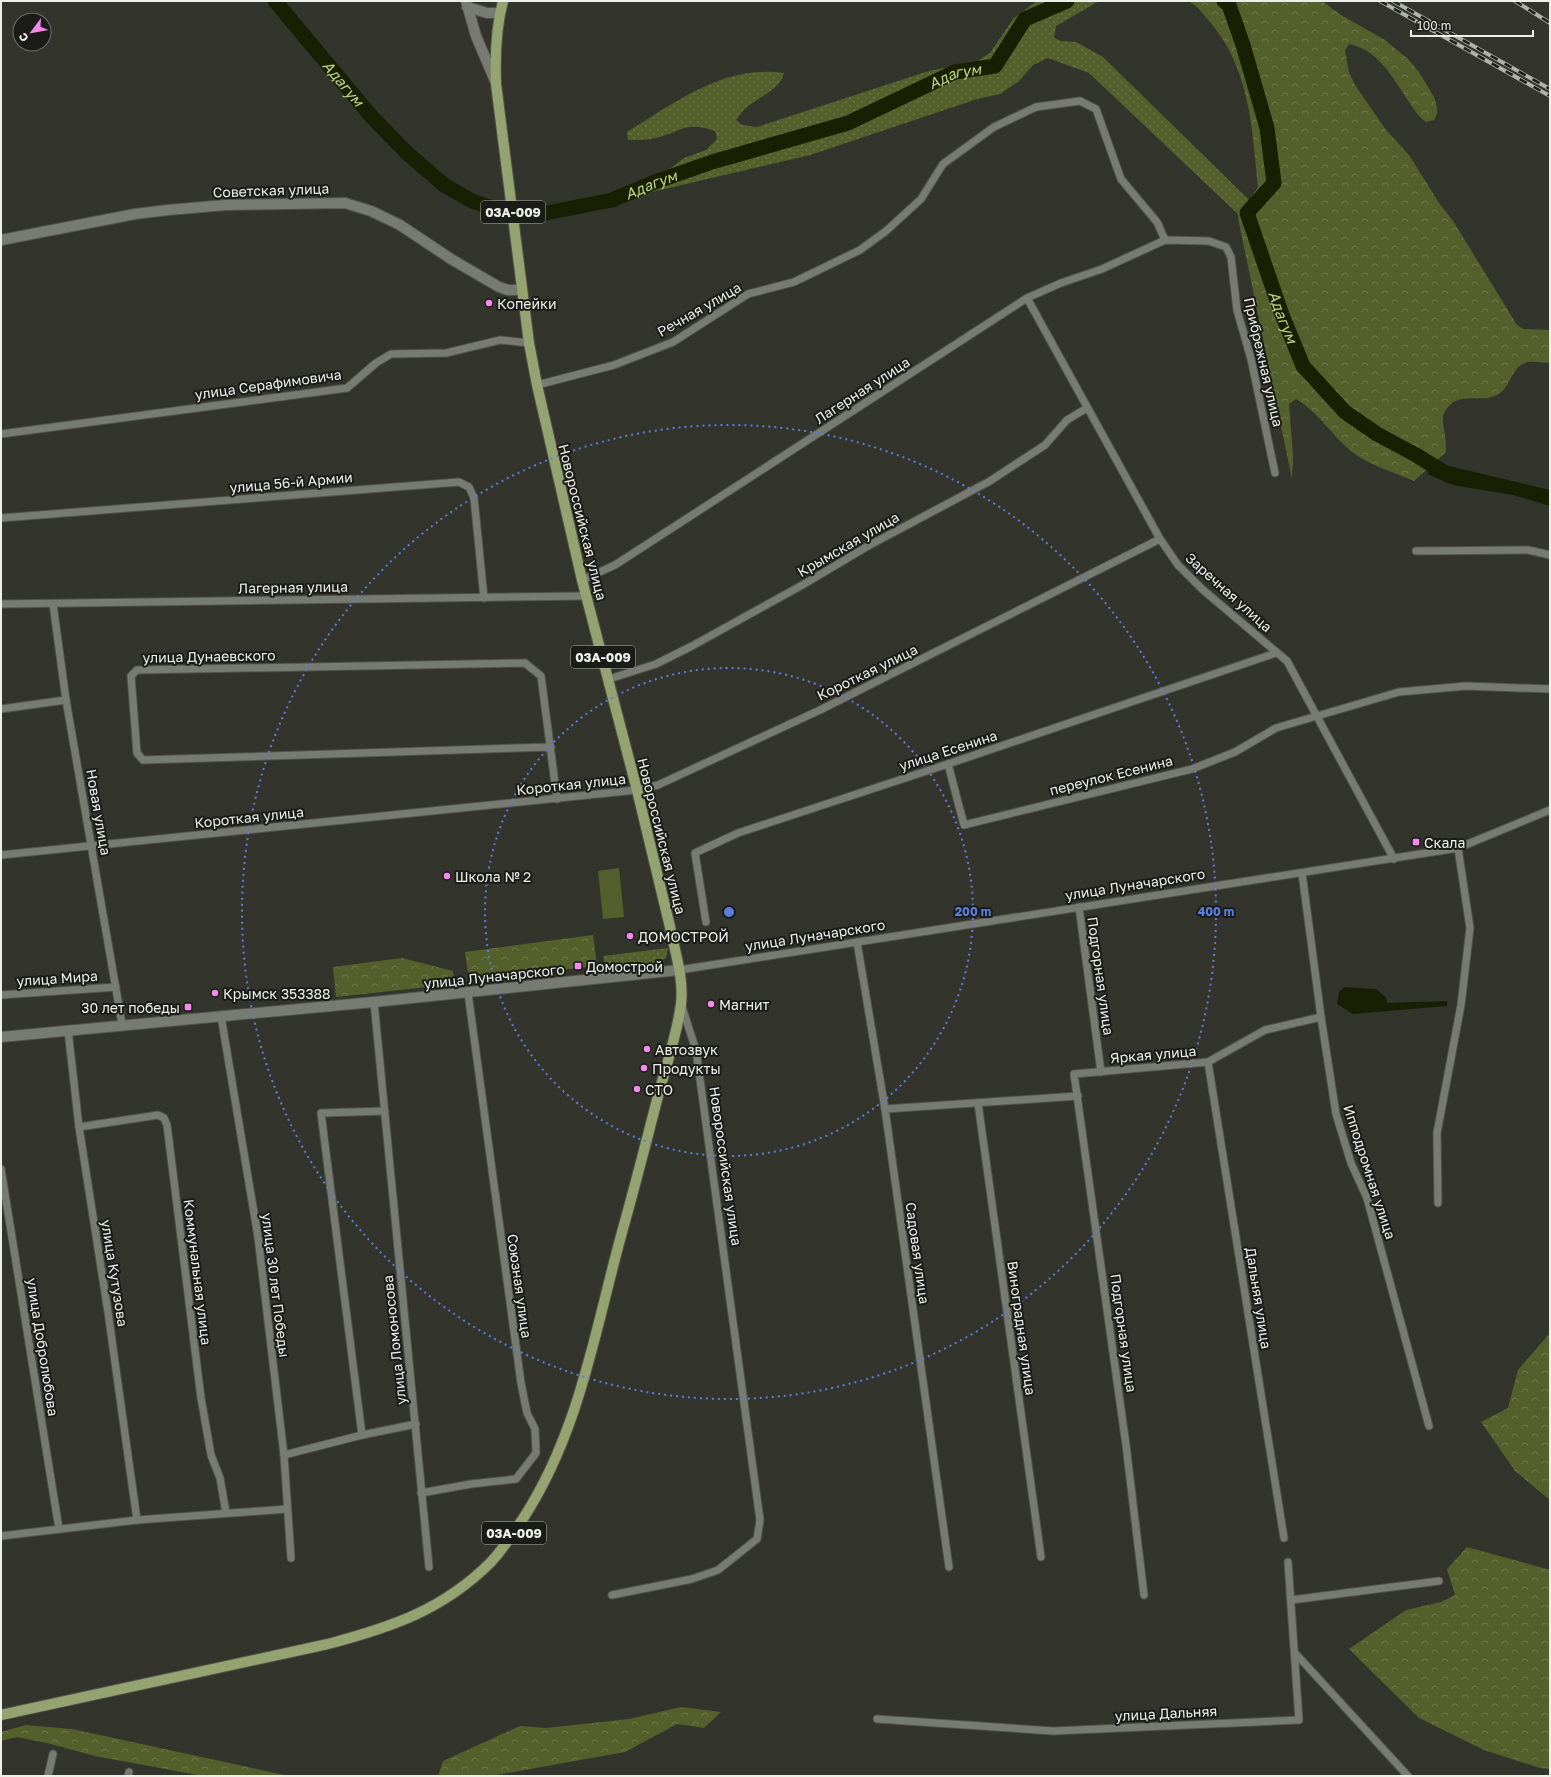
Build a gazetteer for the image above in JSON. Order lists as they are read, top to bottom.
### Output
{
  "streets": {
    "main road": [
      "Советская улица",
      "03А-009",
      "Новороссийская улица",
      "улица Луначарского"
    ],
    "street": [
      "Речная улица",
      "Прибрежная улица",
      "улица Серафимовича",
      "Лагерная улица",
      "улица 56-й Армии",
      "Крымская улица",
      "Заречная улица",
      "улица Дунаевского",
      "Короткая улица",
      "улица Есенина",
      "переулок Есенина",
      "Новая улица",
      "Подгорная улица",
      "улица Мира",
      "Яркая улица",
      "Ипподромная улица",
      "Садовая улица",
      "Коммунальная улица",
      "улица Кутузова",
      "улица 30 лет Победы",
      "Союзная улица",
      "Дальняя улица",
      "Виноградная улица",
      "улица Ломоносова",
      "улица Добролюбова",
      "улица Дальняя"
    ]
  },
  "crossings": [
    ["Советская улица", "Новороссийская улица"],
    ["03А-009", "Новороссийская улица"],
    ["Речная улица", "Прибрежная улица"],
    ["Речная улица", "Лагерная улица"],
    ["Речная улица", "Новороссийская улица"],
    ["Прибрежная улица", "Лагерная улица"],
    ["улица Серафимовича", "Новороссийская улица"],
    ["Лагерная улица", "улица 56-й Армии"],
    ["Лагерная улица", "Новороссийская улица"],
    ["Лагерная улица", "Заречная улица"],
    ["Лагерная улица", "Новая улица"],
    ["Новороссийская улица", "Крымская улица"],
    ["Новороссийская улица", "Короткая улица"],
    ["Новороссийская улица", "улица Луначарского"],
    ["Крымская улица", "Заречная улица"],
    ["Заречная улица", "Короткая улица"],
    ["Заречная улица", "улица Есенина"],
    ["Заречная улица", "переулок Есенина"],
    ["Заречная улица", "улица Луначарского"],
    ["Короткая улица", "Новая улица"],
    ["улица Есенина", "переулок Есенина"],
    ["Новая улица", "улица Луначарского"],
    ["Новая улица", "улица Мира"],
    ["улица Луначарского", "Подгорная улица"],
    ["улица Луначарского", "Ипподромная улица"],
    ["улица Луначарского", "Садовая улица"],
    ["улица Луначарского", "улица Кутузова"],
    ["улица Луначарского", "улица 30 лет Победы"],
    ["улица Луначарского", "Союзная улица"],
    ["улица Луначарского", "улица Ломоносова"],
    ["Подгорная улица", "Яркая улица"],
    ["Яркая улица", "Ипподромная улица"],
    ["Яркая улица", "Дальняя улица"],
    ["Коммунальная улица", "улица Кутузова"],
    ["Союзная улица", "улица Ломоносова"]
  ],
  "water": ["Адагум"],
  "places": {
    "other": [
      "Копейки",
      "Школа № 2",
      "ДОМОСТРОЙ",
      "Крымск 353388",
      "Магнит",
      "Автозвук",
      "Продукты",
      "СТО"
    ],
    "transit": ["Скала", "Домострой", "30 лет победы"]
  },
  "scale_bar": "100 m",
  "north": "bottom left",
  "rings": ["200 m", "400 m"]
}
